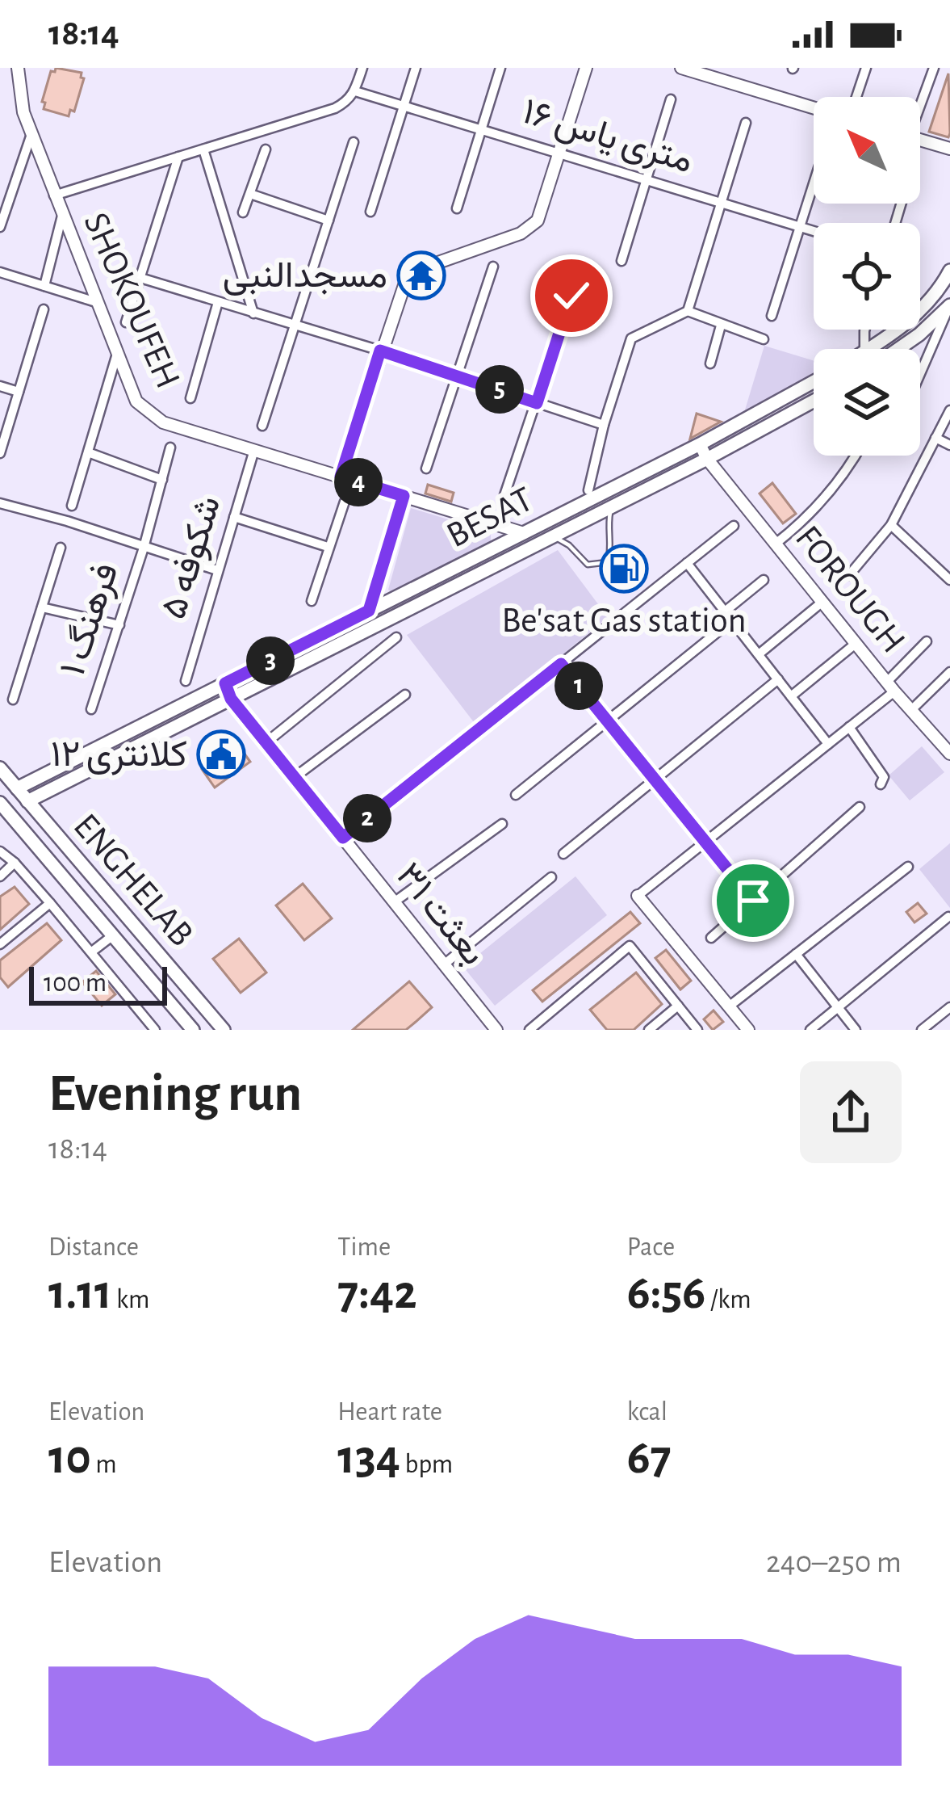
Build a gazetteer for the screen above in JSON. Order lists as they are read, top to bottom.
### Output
{
  "streets": {
    "main road": ["BESAT", "ENGHELAB"],
    "street": [
      "۱۶ متری یاس",
      "SHOKOUFEH",
      "شکوفه ۵",
      "FOROUGH",
      "فرهنگ ۱",
      "بعثت ۳۱"
    ]
  },
  "crossings": [
    ["SHOKOUFEH", "BESAT"],
    ["SHOKOUFEH", "شکوفه ۵"],
    ["BESAT", "FOROUGH"],
    ["BESAT", "ENGHELAB"],
    ["BESAT", "بعثت ۳۱"]
  ],
  "places": {
    "temple": ["مسجدالنبی"],
    "fuel station": ["Be'sat Gas station"],
    "public building": ["کلانتری ۱۲"]
  },
  "scale_bar": "100 m",
  "north": "top left",
  "page": {
    "status": "18:14",
    "pins": [
      "5",
      "4",
      "3",
      "1",
      "2"
    ],
    "scale": "100 m",
    "heading": ["Evening run", "18:14"],
    "stats": [
      ["Distance", "1.11 km"],
      ["Time", "7:42"],
      ["Pace", "6:56 /km"],
      ["Elevation", "10 m"],
      ["Heart rate", "134 bpm"],
      ["kcal", "67"]
    ],
    "chart": ["Elevation", "240–250 m"]
  }
}
